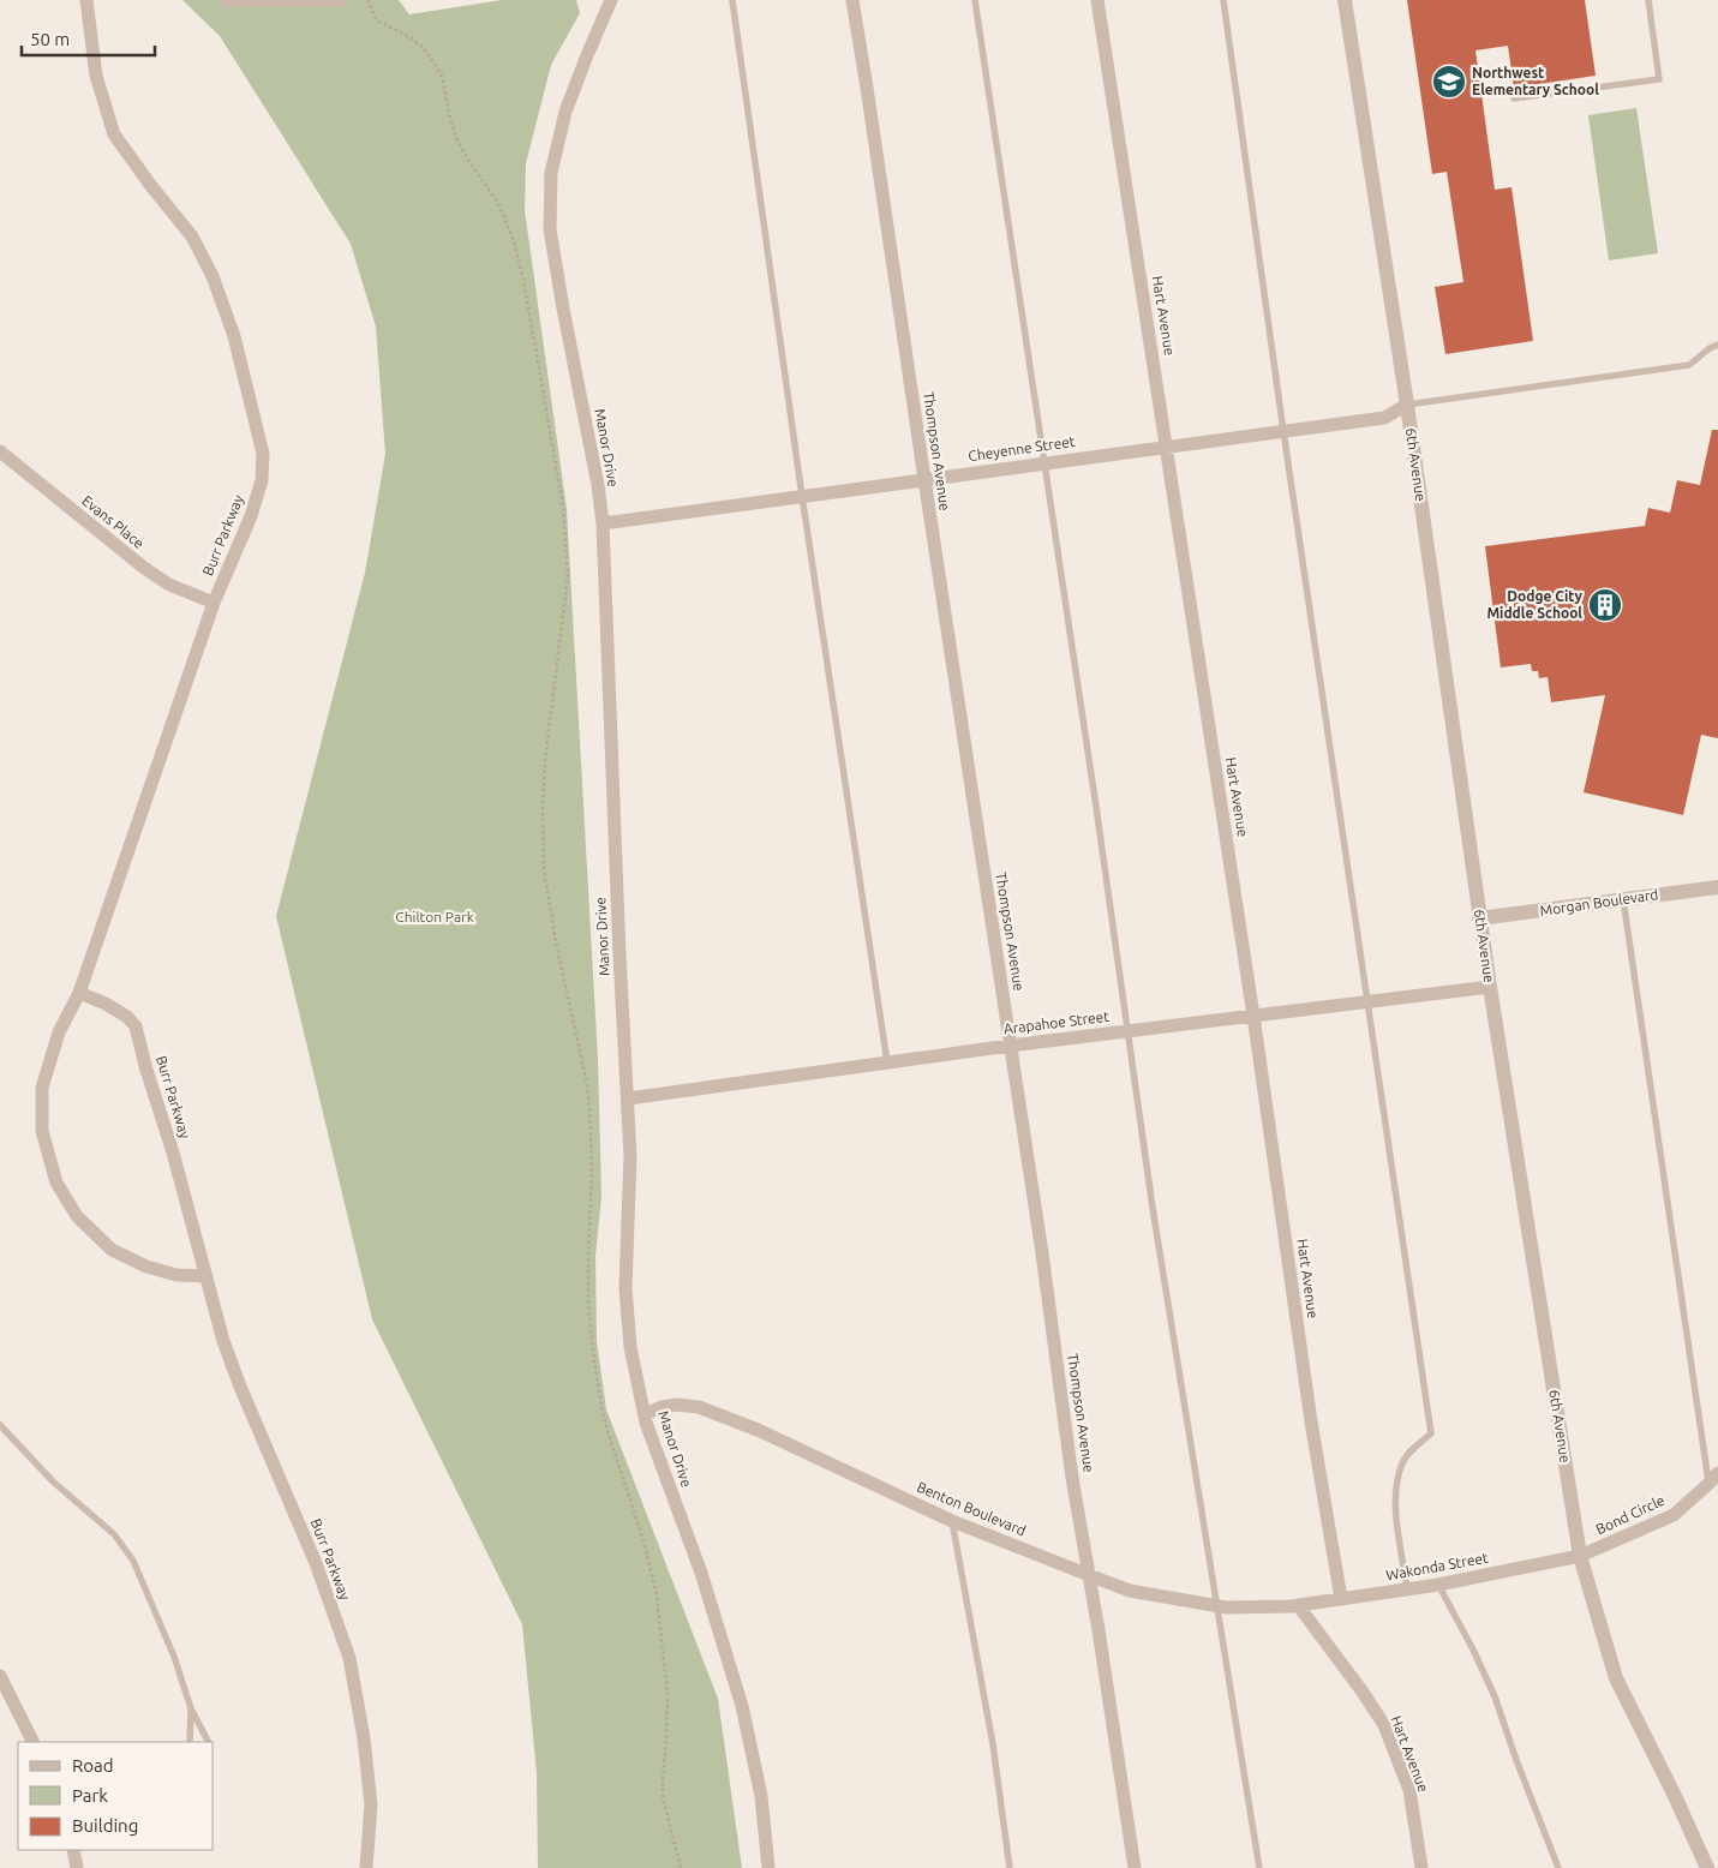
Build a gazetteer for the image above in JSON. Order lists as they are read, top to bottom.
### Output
{
  "streets": {
    "street": [
      "Hart Avenue",
      "Manor Drive",
      "Cheyenne Street",
      "Thompson Avenue",
      "6th Avenue",
      "Evans Place",
      "Burr Parkway",
      "Morgan Boulevard",
      "Arapahoe Street",
      "Benton Boulevard",
      "Bond Circle",
      "Wakonda Street"
    ]
  },
  "crossings": [
    ["Hart Avenue", "Cheyenne Street"],
    ["Hart Avenue", "Arapahoe Street"],
    ["Hart Avenue", "Benton Boulevard"],
    ["Hart Avenue", "Wakonda Street"],
    ["Manor Drive", "Cheyenne Street"],
    ["Manor Drive", "Arapahoe Street"],
    ["Manor Drive", "Benton Boulevard"],
    ["Cheyenne Street", "Thompson Avenue"],
    ["Cheyenne Street", "6th Avenue"],
    ["Thompson Avenue", "Arapahoe Street"],
    ["Thompson Avenue", "Benton Boulevard"],
    ["6th Avenue", "Morgan Boulevard"],
    ["6th Avenue", "Arapahoe Street"],
    ["6th Avenue", "Bond Circle"],
    ["6th Avenue", "Wakonda Street"],
    ["Evans Place", "Burr Parkway"],
    ["Benton Boulevard", "Wakonda Street"],
    ["Bond Circle", "Wakonda Street"]
  ],
  "parks": ["Chilton Park"],
  "places": {
    "school or university": ["Northwest Elementary School"],
    "building": ["Dodge City Middle School"]
  },
  "legend": ["Road", "Park", "Building"],
  "scale_bar": "50 m"
}
